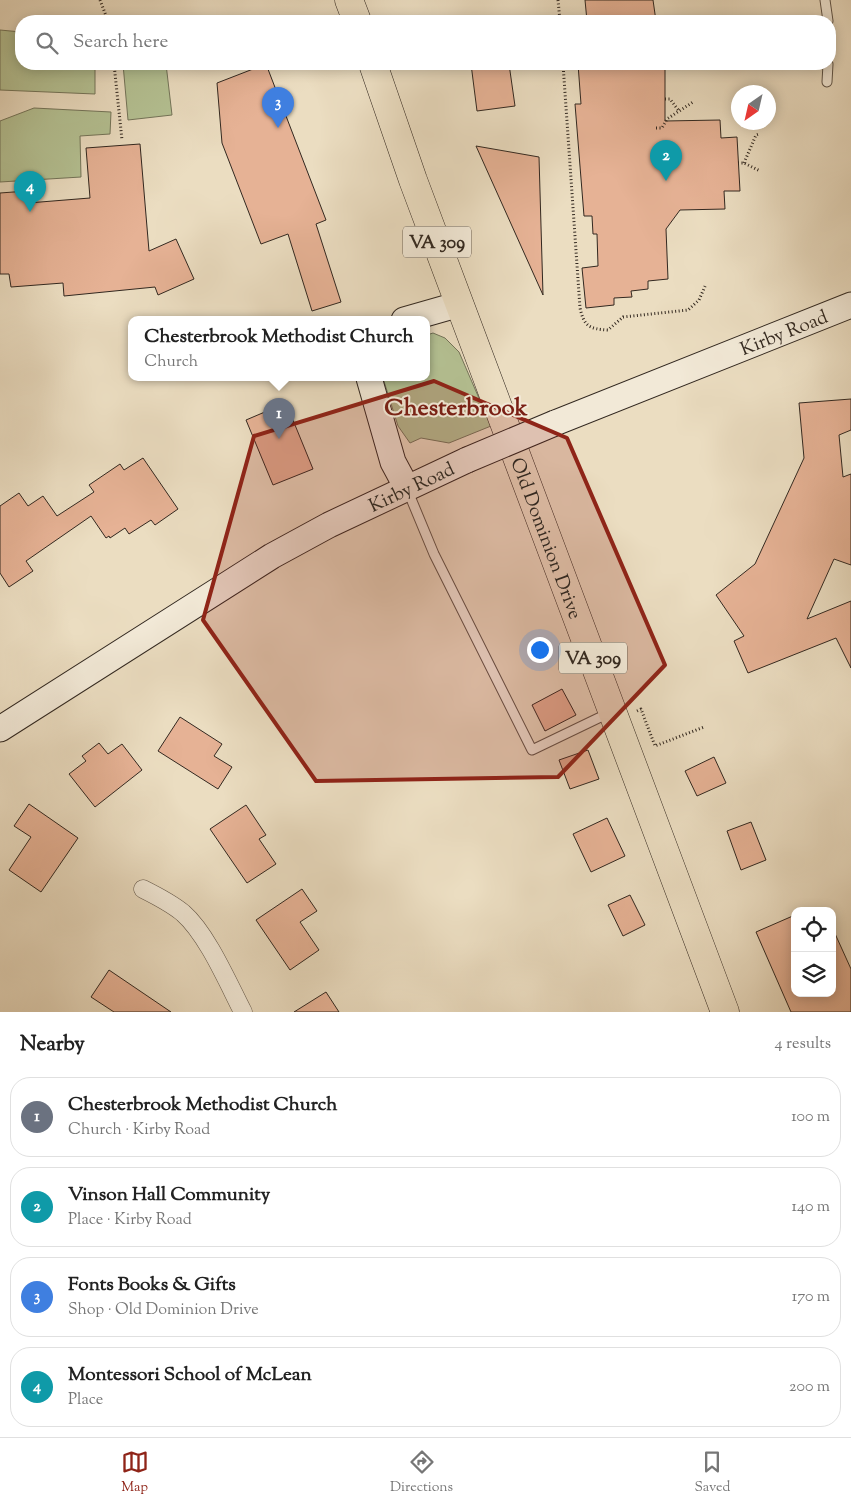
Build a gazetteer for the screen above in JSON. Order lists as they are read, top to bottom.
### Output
{
  "streets": {
    "main road": ["VA 309", "Kirby Road", "Old Dominion Drive"]
  },
  "districts": ["Chesterbrook"],
  "north": "bottom left",
  "page": {
    "search": "Search here",
    "pins": [
      "3",
      "2",
      "4",
      "1"
    ],
    "popup": ["Chesterbrook Methodist Church", "Church"],
    "heading": ["Nearby", "4 results"],
    "list": [
      {
        "mark": "1",
        "name": "Chesterbrook Methodist Church",
        "note": "Church · Kirby Road",
        "value": "100 m"
      },
      {
        "mark": "2",
        "name": "Vinson Hall Community",
        "note": "Place · Kirby Road",
        "value": "140 m"
      },
      {
        "mark": "3",
        "name": "Fonts Books & Gifts",
        "note": "Shop · Old Dominion Drive",
        "value": "170 m"
      },
      {
        "mark": "4",
        "name": "Montessori School of McLean",
        "note": "Place",
        "value": "200 m"
      }
    ],
    "nav": ["Map", "Directions", "Saved"]
  }
}
